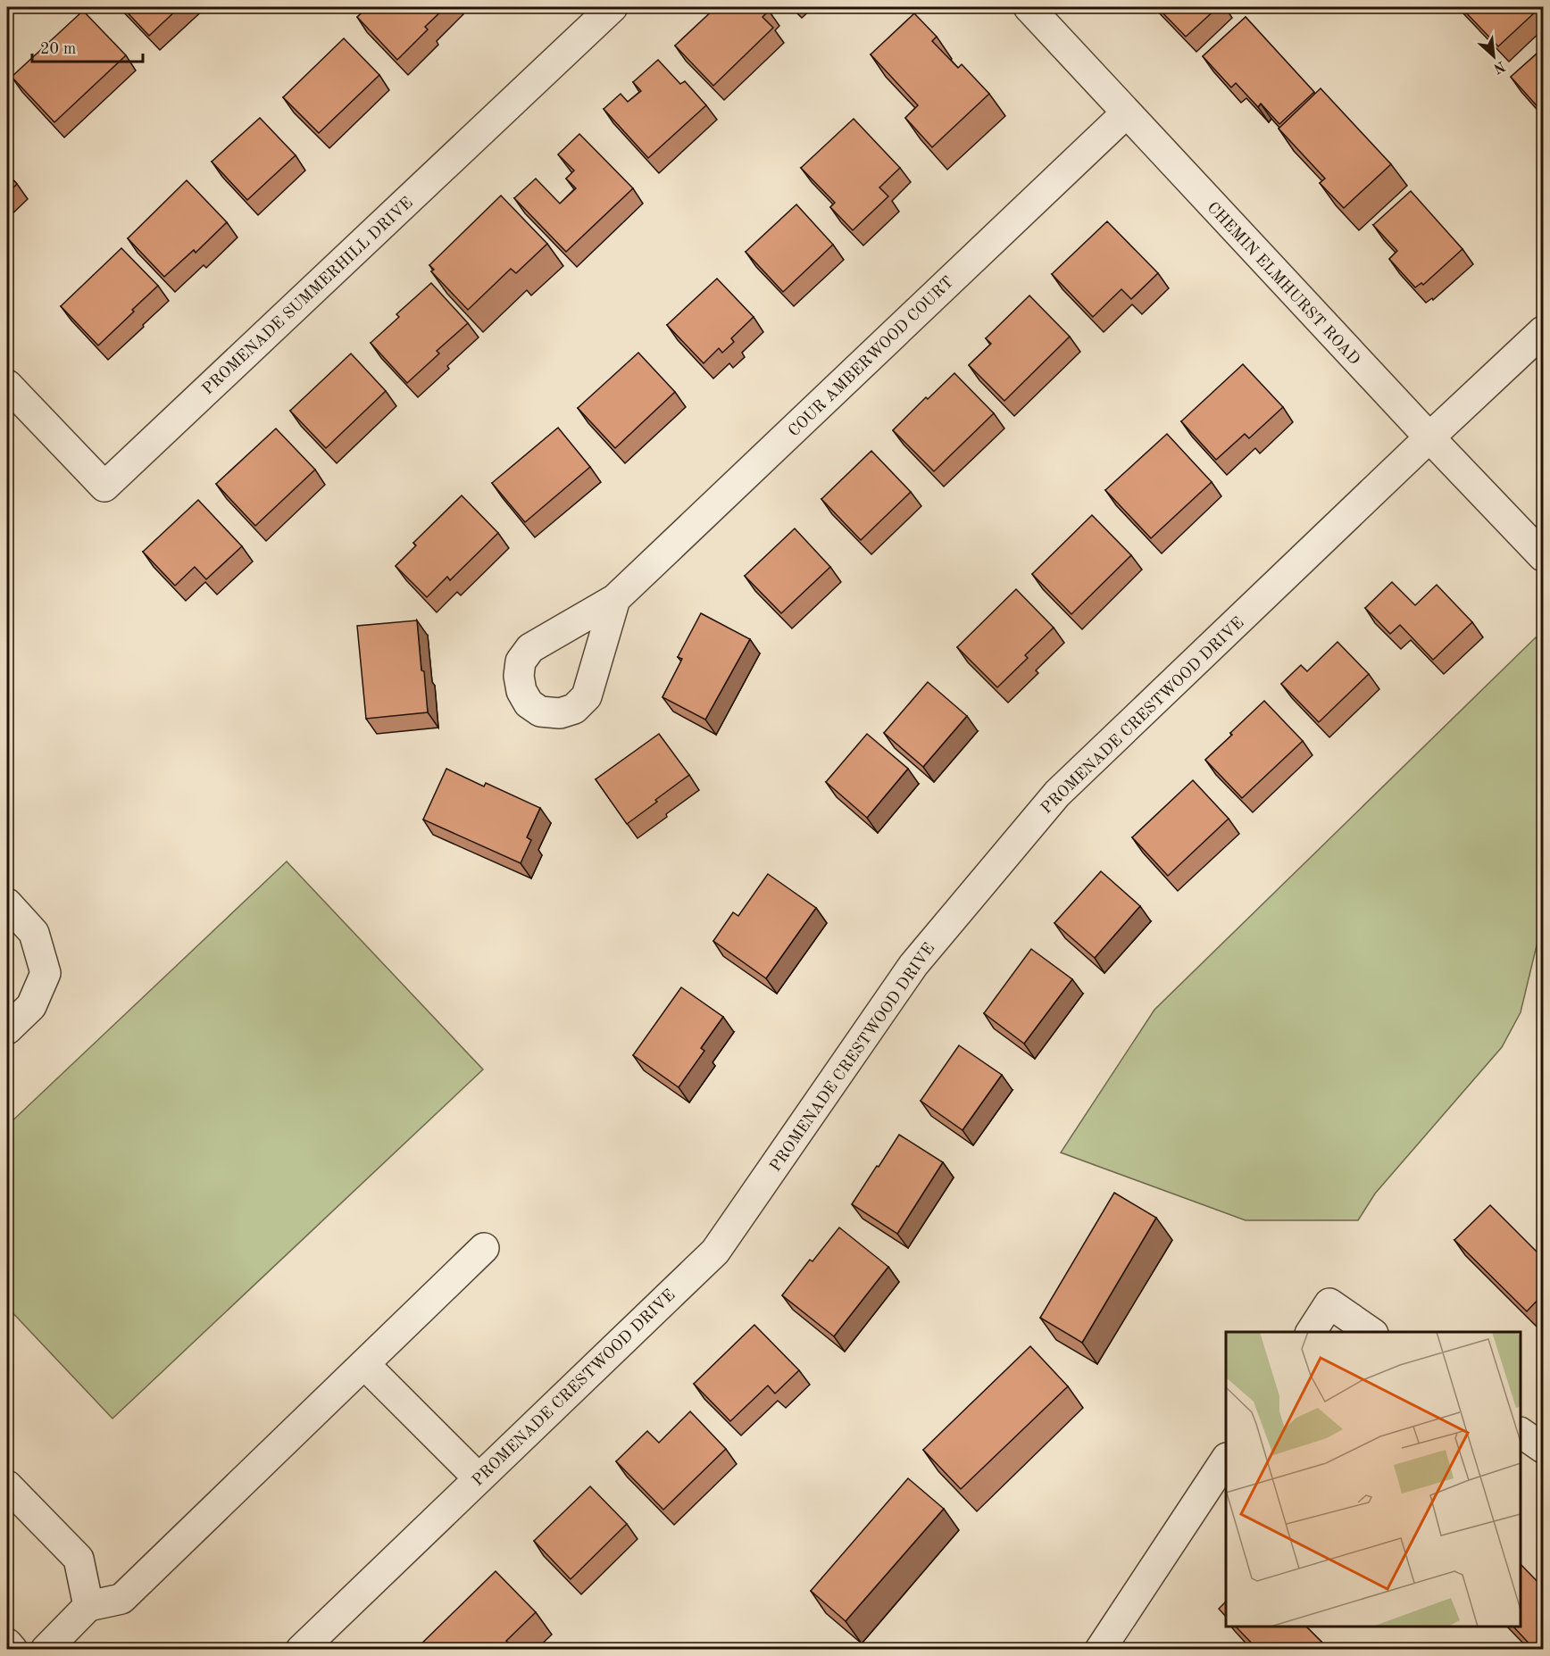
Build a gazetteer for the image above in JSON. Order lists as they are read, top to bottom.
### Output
{
  "streets": {
    "street": [
      "CHEMIN ELMHURST ROAD",
      "PROMENADE SUMMERHILL DRIVE",
      "COUR AMBERWOOD COURT",
      "PROMENADE CRESTWOOD DRIVE"
    ]
  },
  "crossings": [
    ["CHEMIN ELMHURST ROAD", "COUR AMBERWOOD COURT"],
    ["CHEMIN ELMHURST ROAD", "PROMENADE CRESTWOOD DRIVE"]
  ],
  "scale_bar": "20 m",
  "north": "bottom right"
}
